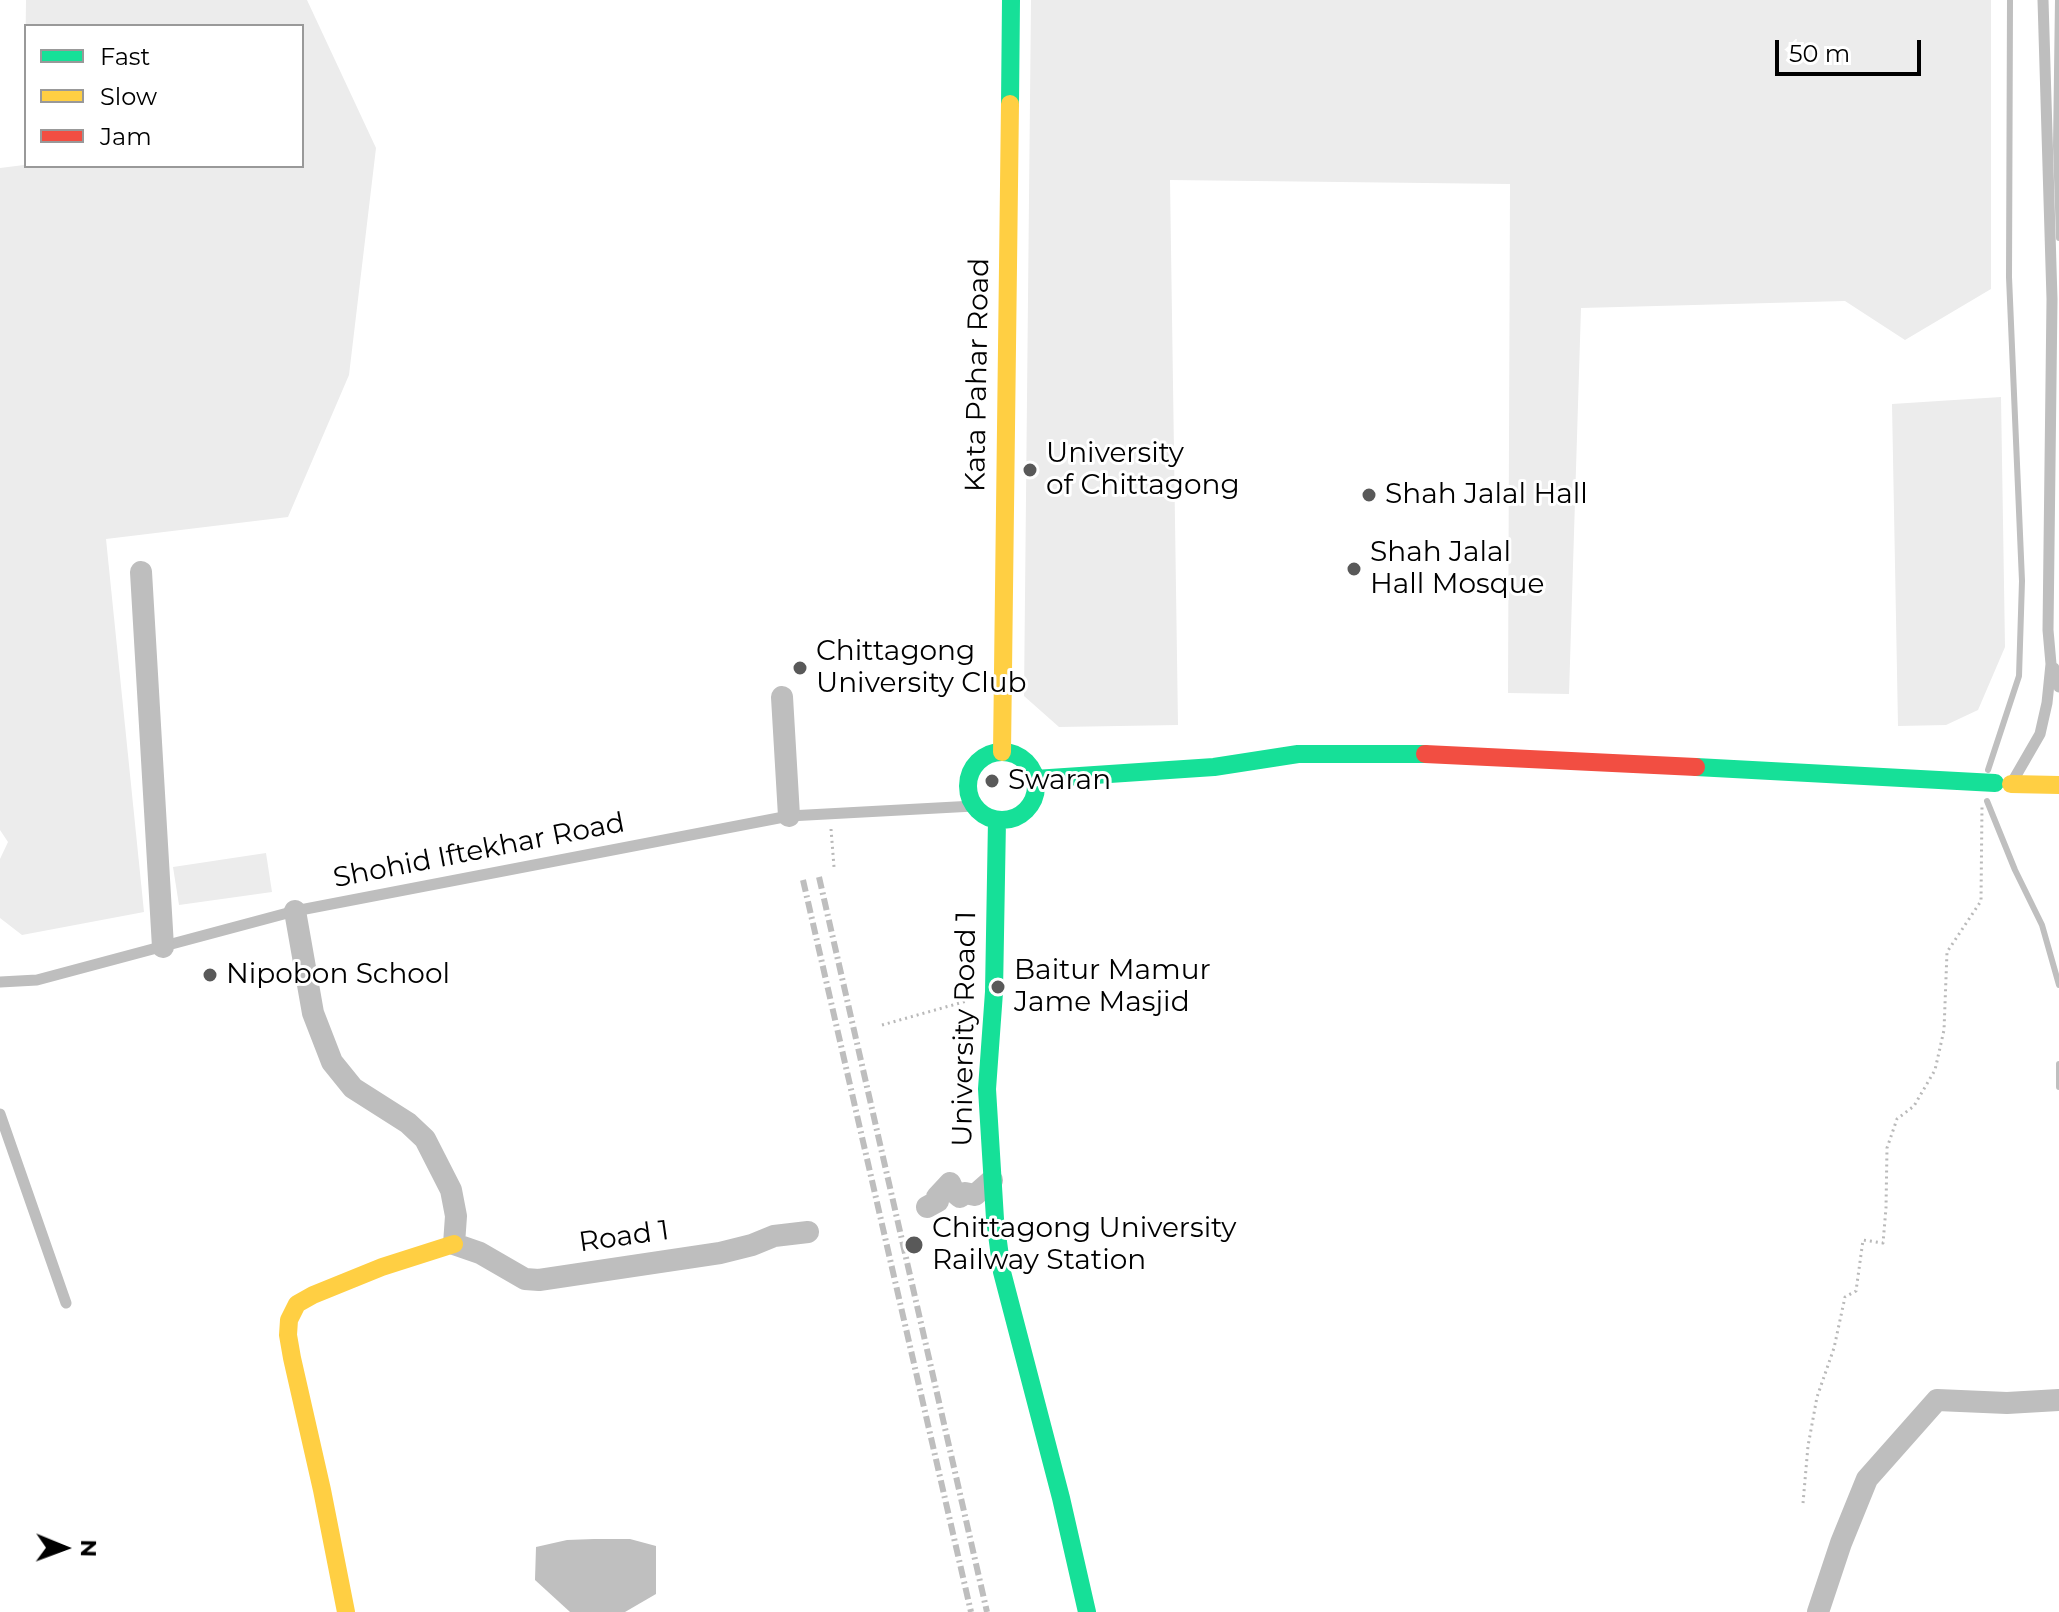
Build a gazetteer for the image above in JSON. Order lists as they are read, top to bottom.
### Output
{
  "streets": {
    "street": ["Kata Pahar Road", "University Road 1", "Road 1"],
    "lane": ["Shohid Iftekhar Road"]
  },
  "crossings": [
    ["Kata Pahar Road", "Shohid Iftekhar Road"],
    ["Kata Pahar Road", "University Road 1"],
    ["Shohid Iftekhar Road", "University Road 1"]
  ],
  "places": [
    "University of Chittagong",
    "Shah Jalal Hall",
    "Shah Jalal Hall Mosque",
    "Chittagong University Club",
    "Swaran",
    "Nipobon School",
    "Baitur Mamur Jame Masjid",
    "Chittagong University Railway Station"
  ],
  "legend": ["Fast", "Slow", "Jam"],
  "scale_bar": "50 m",
  "north": "right"
}
